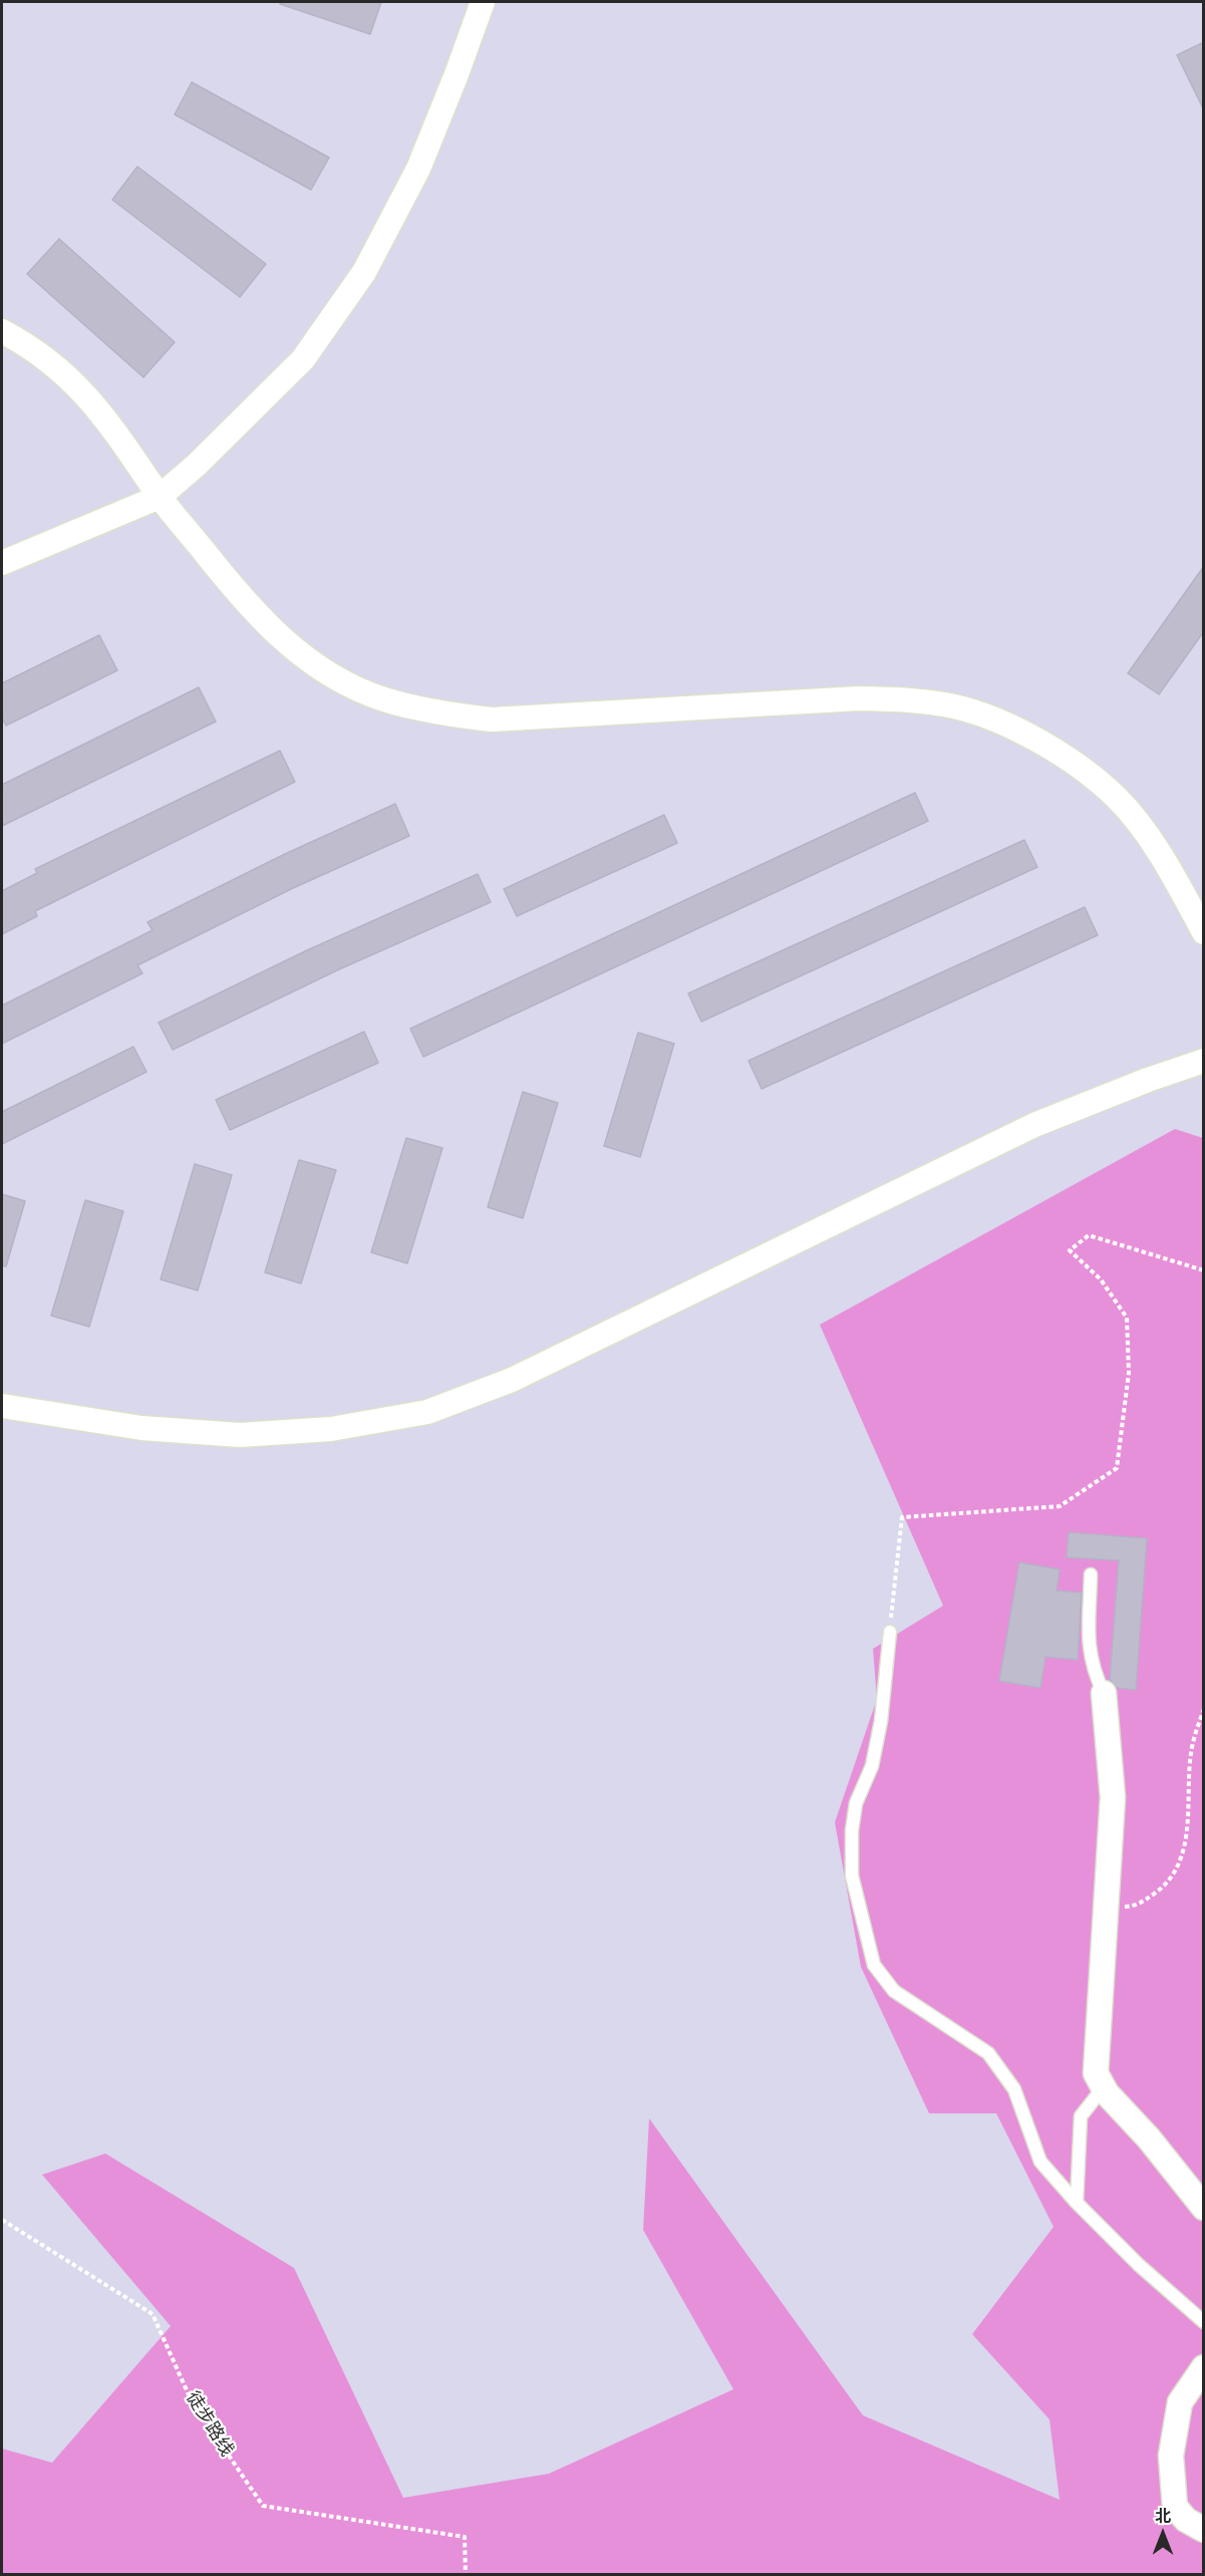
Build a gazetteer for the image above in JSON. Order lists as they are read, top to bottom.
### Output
{
  "streets": {
    "path": ["徒步路线"]
  },
  "north": "top"
}
